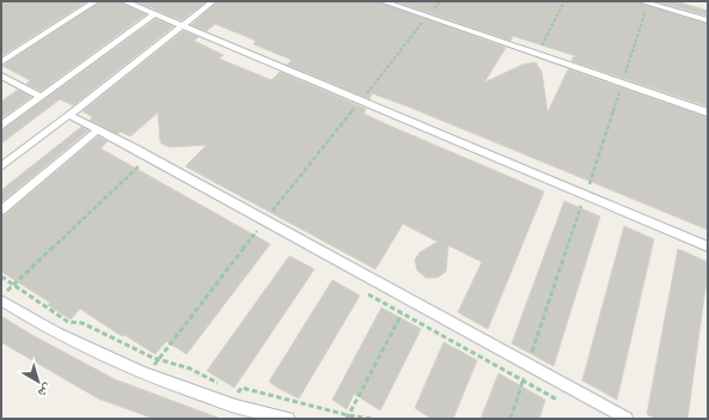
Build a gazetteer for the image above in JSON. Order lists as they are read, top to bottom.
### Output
{
  "north": "bottom right"
}
